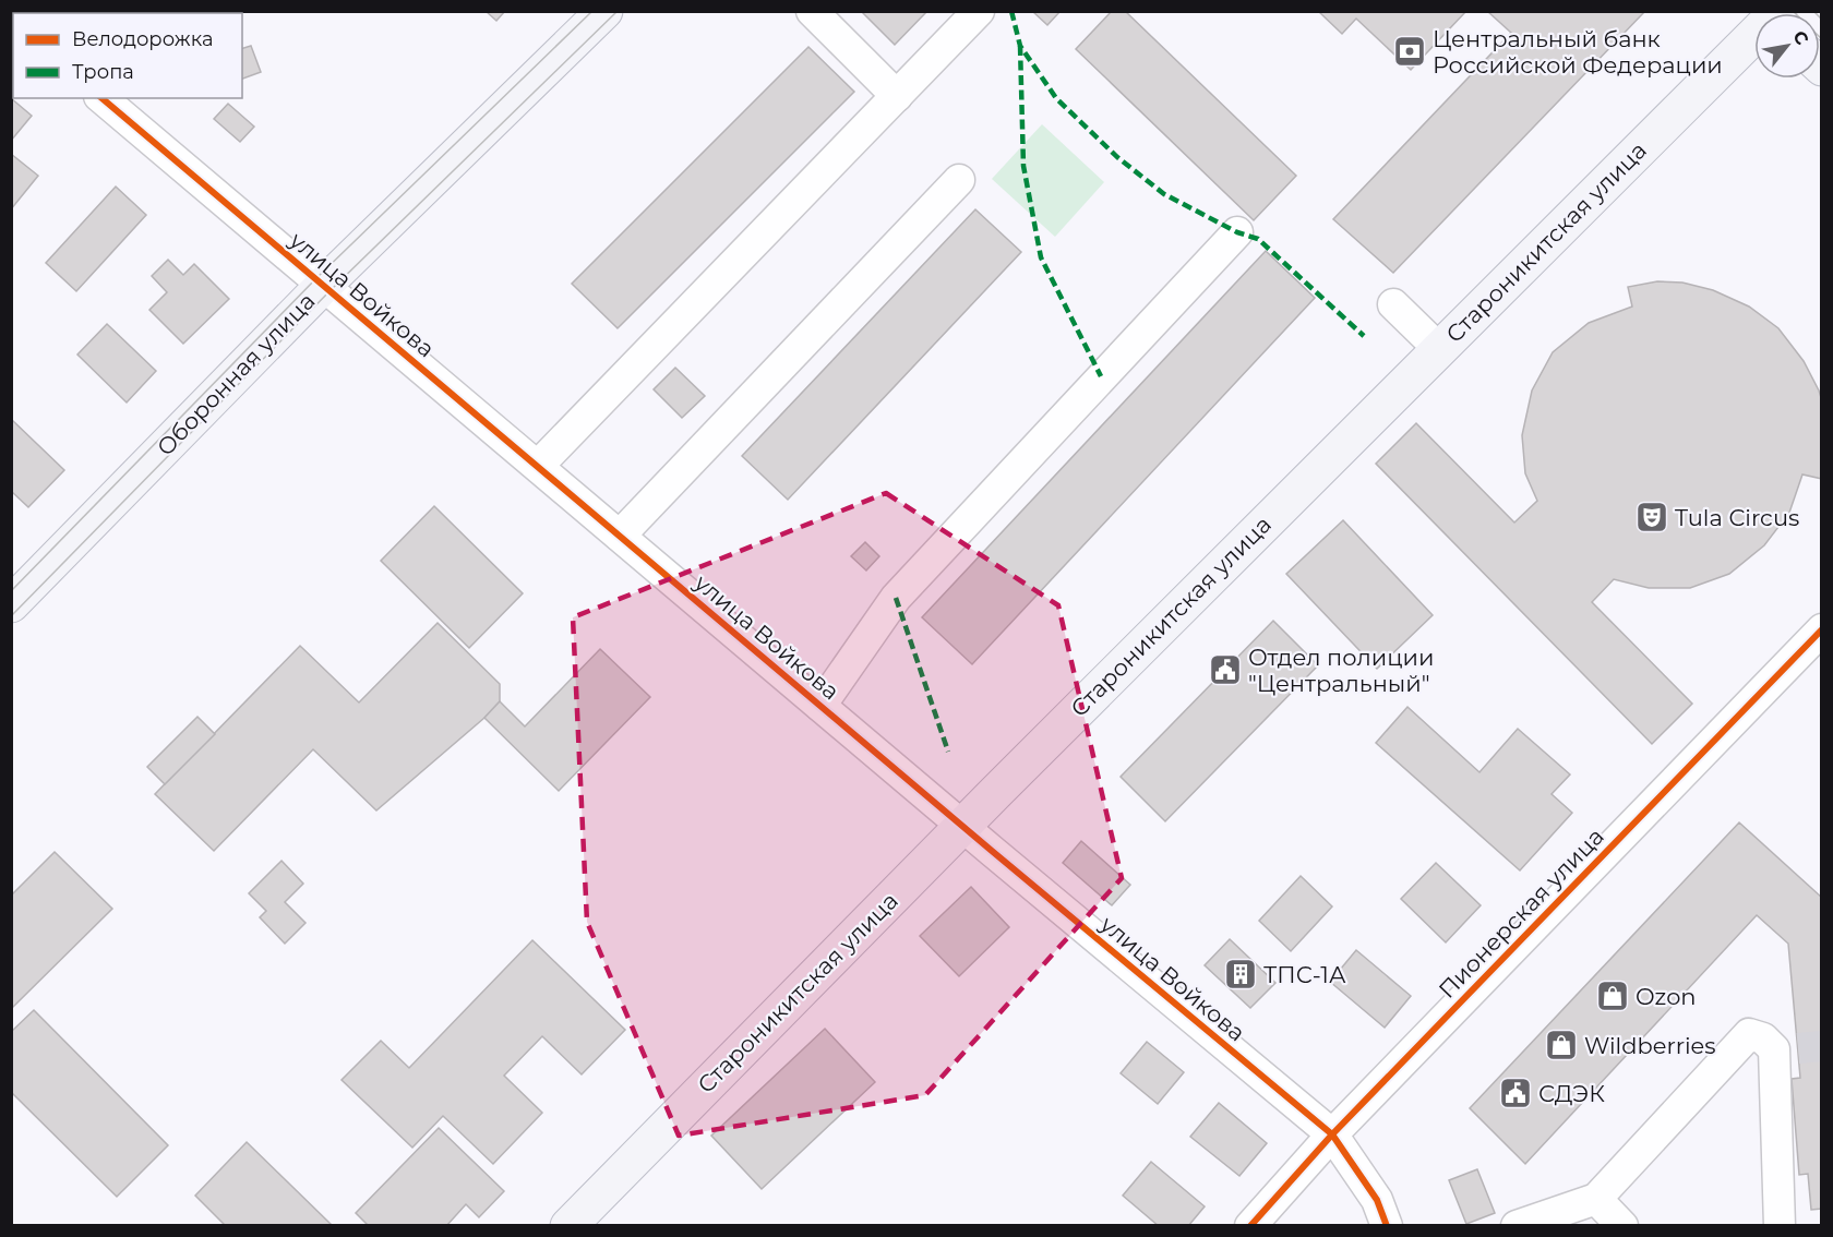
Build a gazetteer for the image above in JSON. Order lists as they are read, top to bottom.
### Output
{
  "streets": {
    "main road": ["Староникитская улица", "Оборонная улица"],
    "street": ["улица Войкова", "Пионерская улица"]
  },
  "crossings": [
    ["Староникитская улица", "улица Войкова"],
    ["улица Войкова", "Оборонная улица"],
    ["улица Войкова", "Пионерская улица"]
  ],
  "places": {
    "bank": ["Центральный банк Российской Федерации"],
    "theatre": ["Tula Circus"],
    "public building": ["Отдел полиции \"Центральный\"", "СДЭК"],
    "building": ["ТПС-1А"],
    "shop": ["Ozon", "Wildberries"]
  },
  "legend": ["Велодорожка", "Тропа"],
  "north": "top right"
}
